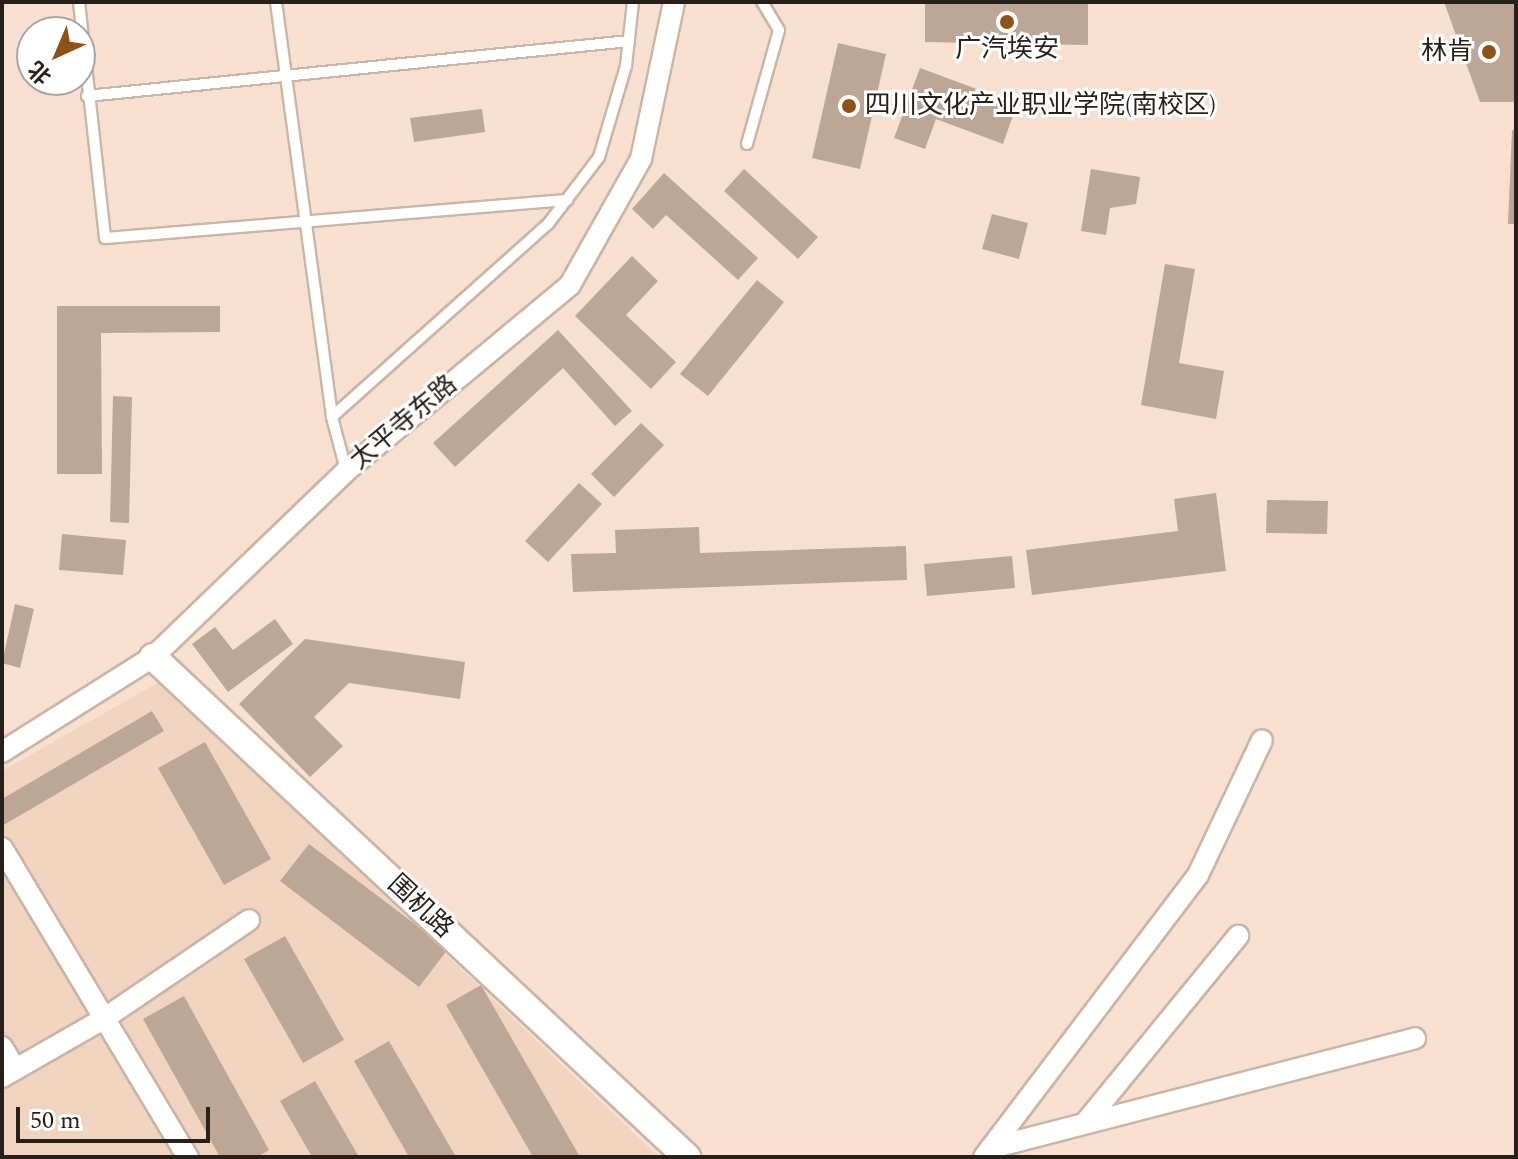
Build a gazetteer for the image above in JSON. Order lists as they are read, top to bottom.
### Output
{
  "streets": {
    "street": ["太平寺东路", "围机路"]
  },
  "crossings": [
    ["太平寺东路", "围机路"]
  ],
  "places": ["广汽埃安", "林肯", "四川文化产业职业学院(南校区)"],
  "scale_bar": "50 m",
  "north": "bottom left"
}
